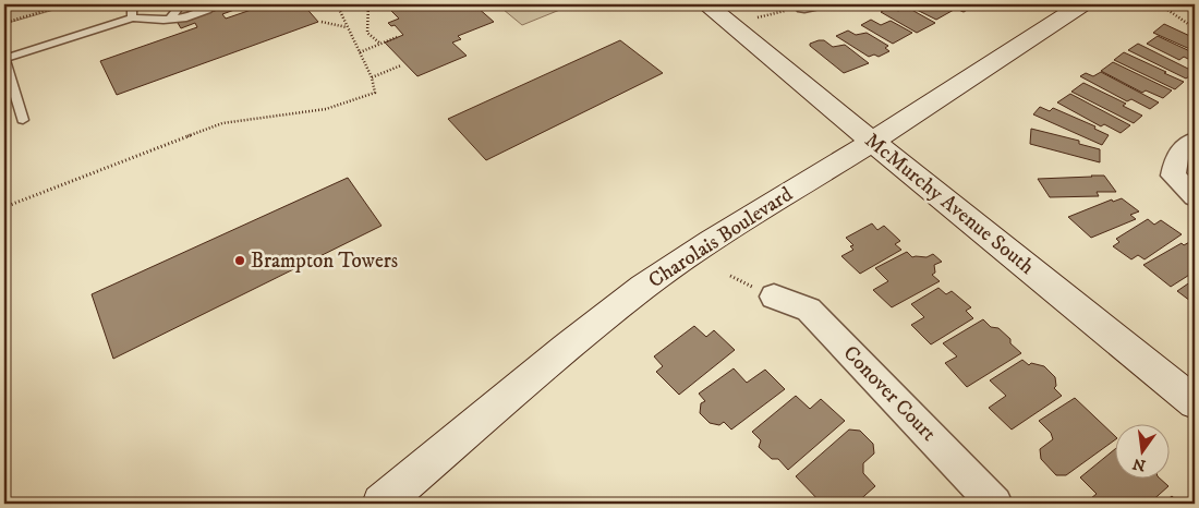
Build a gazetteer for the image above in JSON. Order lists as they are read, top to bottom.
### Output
{
  "streets": {
    "street": ["McMurchy Avenue South", "Charolais Boulevard", "Conover Court"]
  },
  "crossings": [
    ["McMurchy Avenue South", "Charolais Boulevard"]
  ],
  "places": ["Brampton Towers"],
  "north": "bottom"
}
